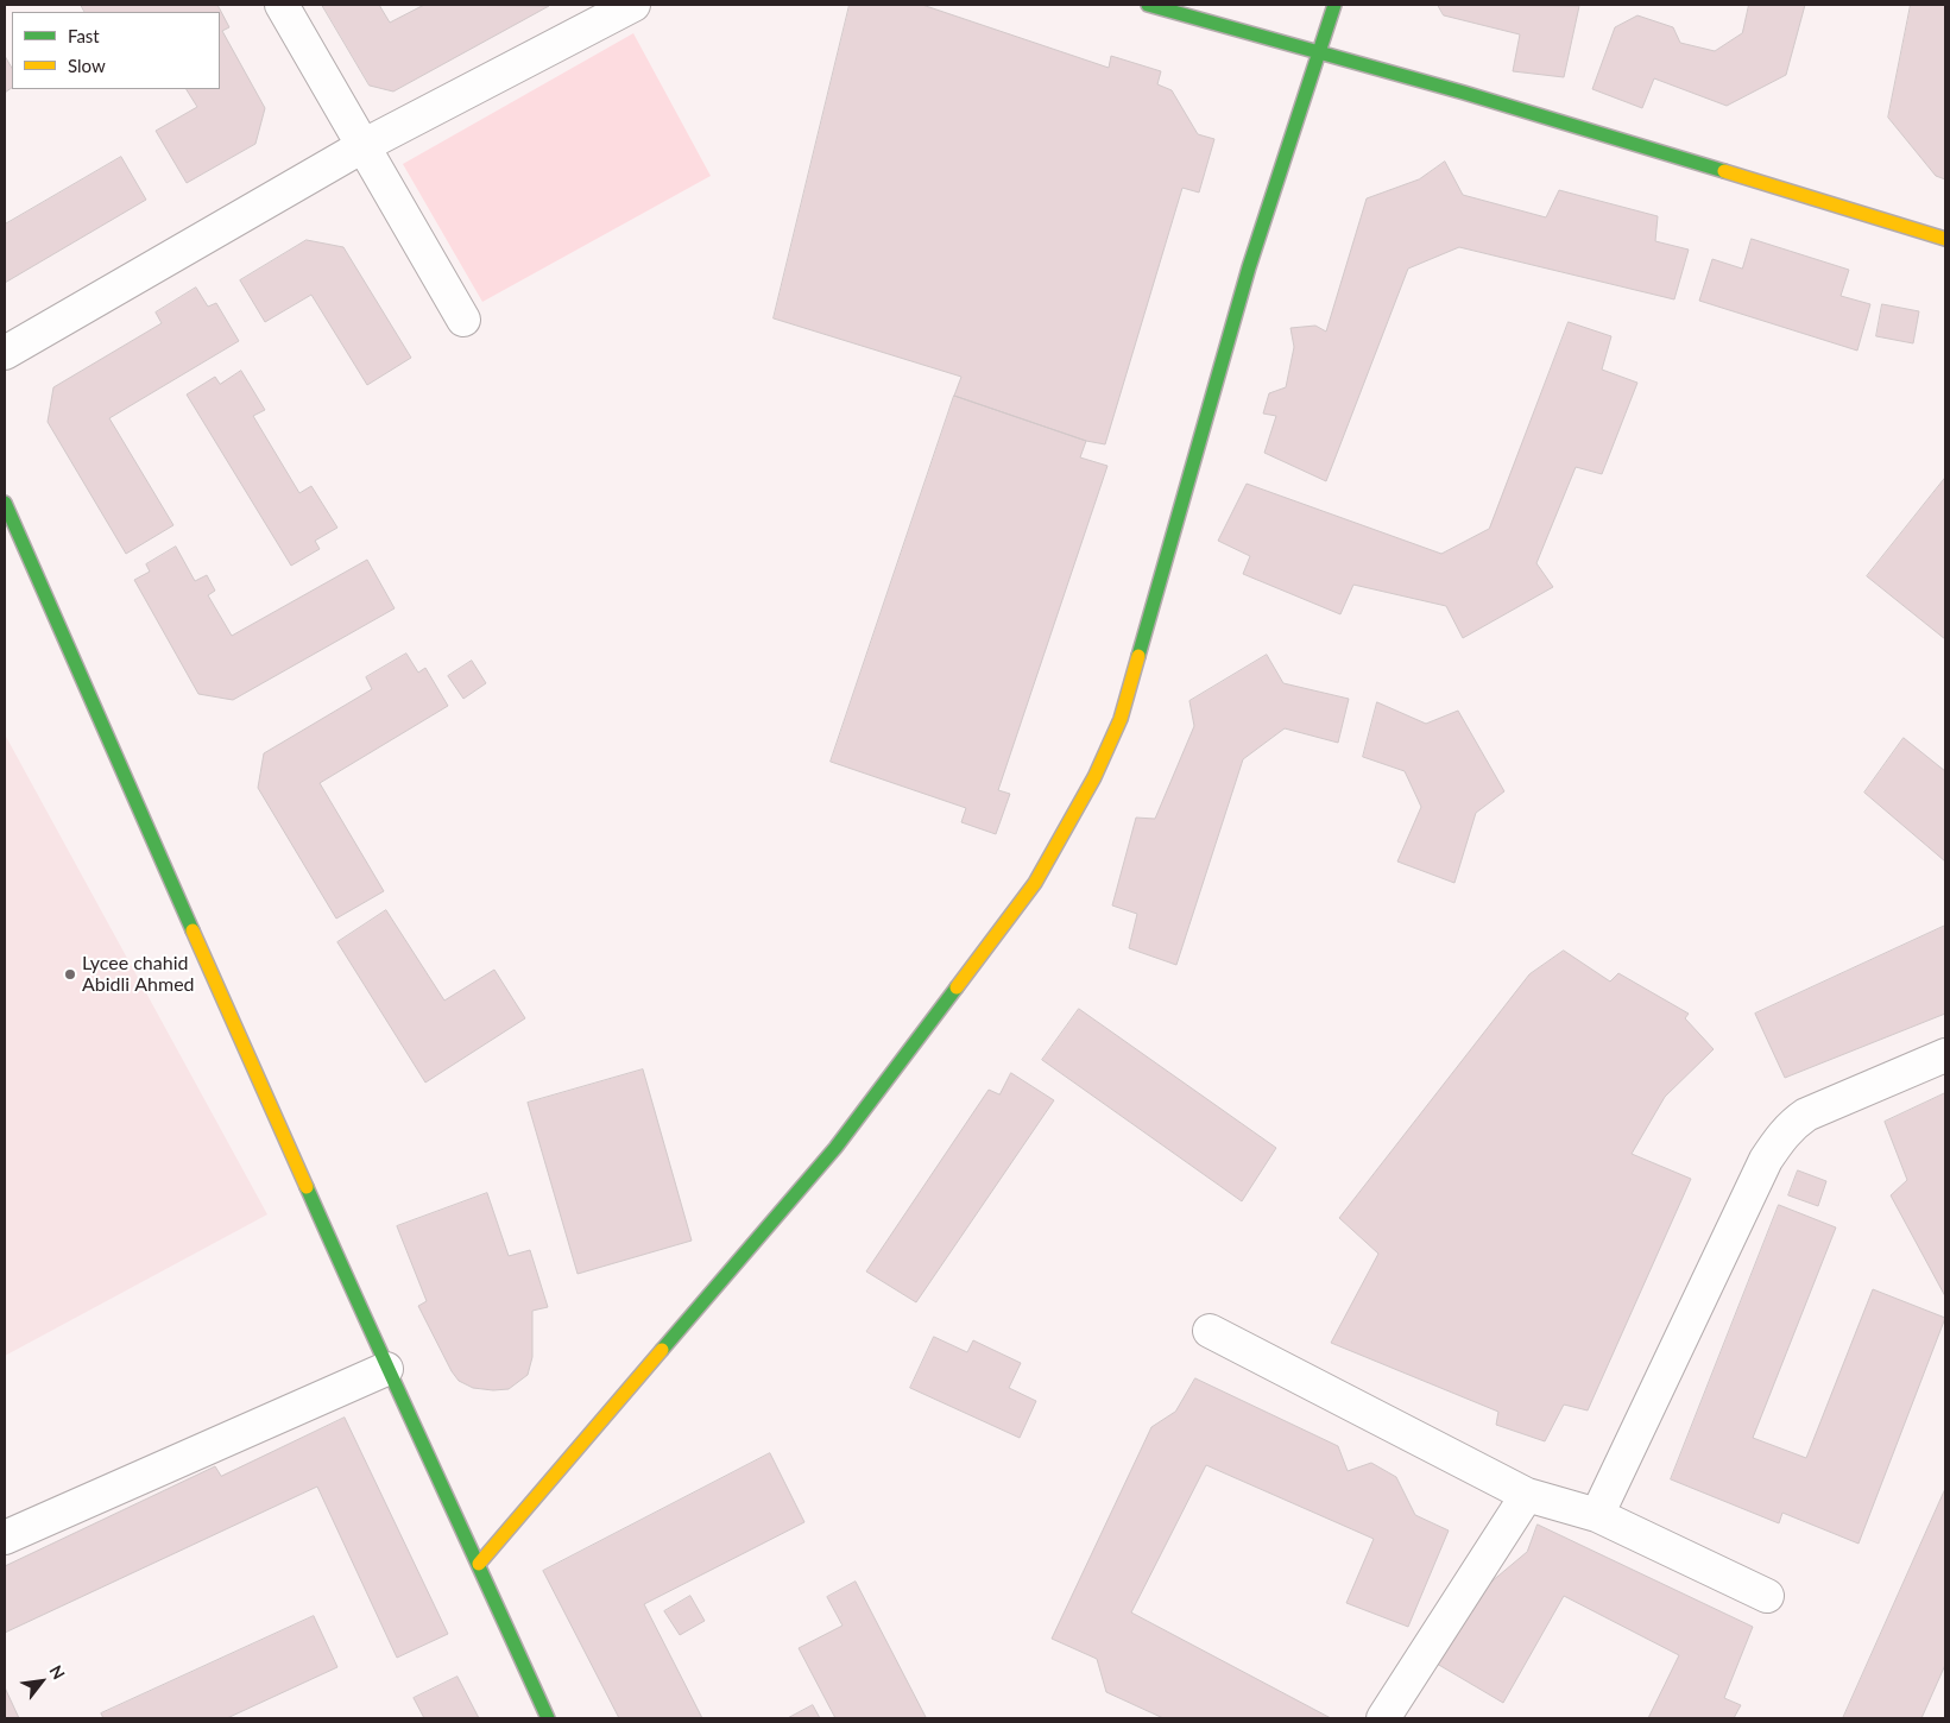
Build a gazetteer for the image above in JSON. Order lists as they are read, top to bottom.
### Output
{
  "places": ["Lycee chahid Abidli Ahmed"],
  "legend": ["Fast", "Slow"],
  "north": "top right"
}
